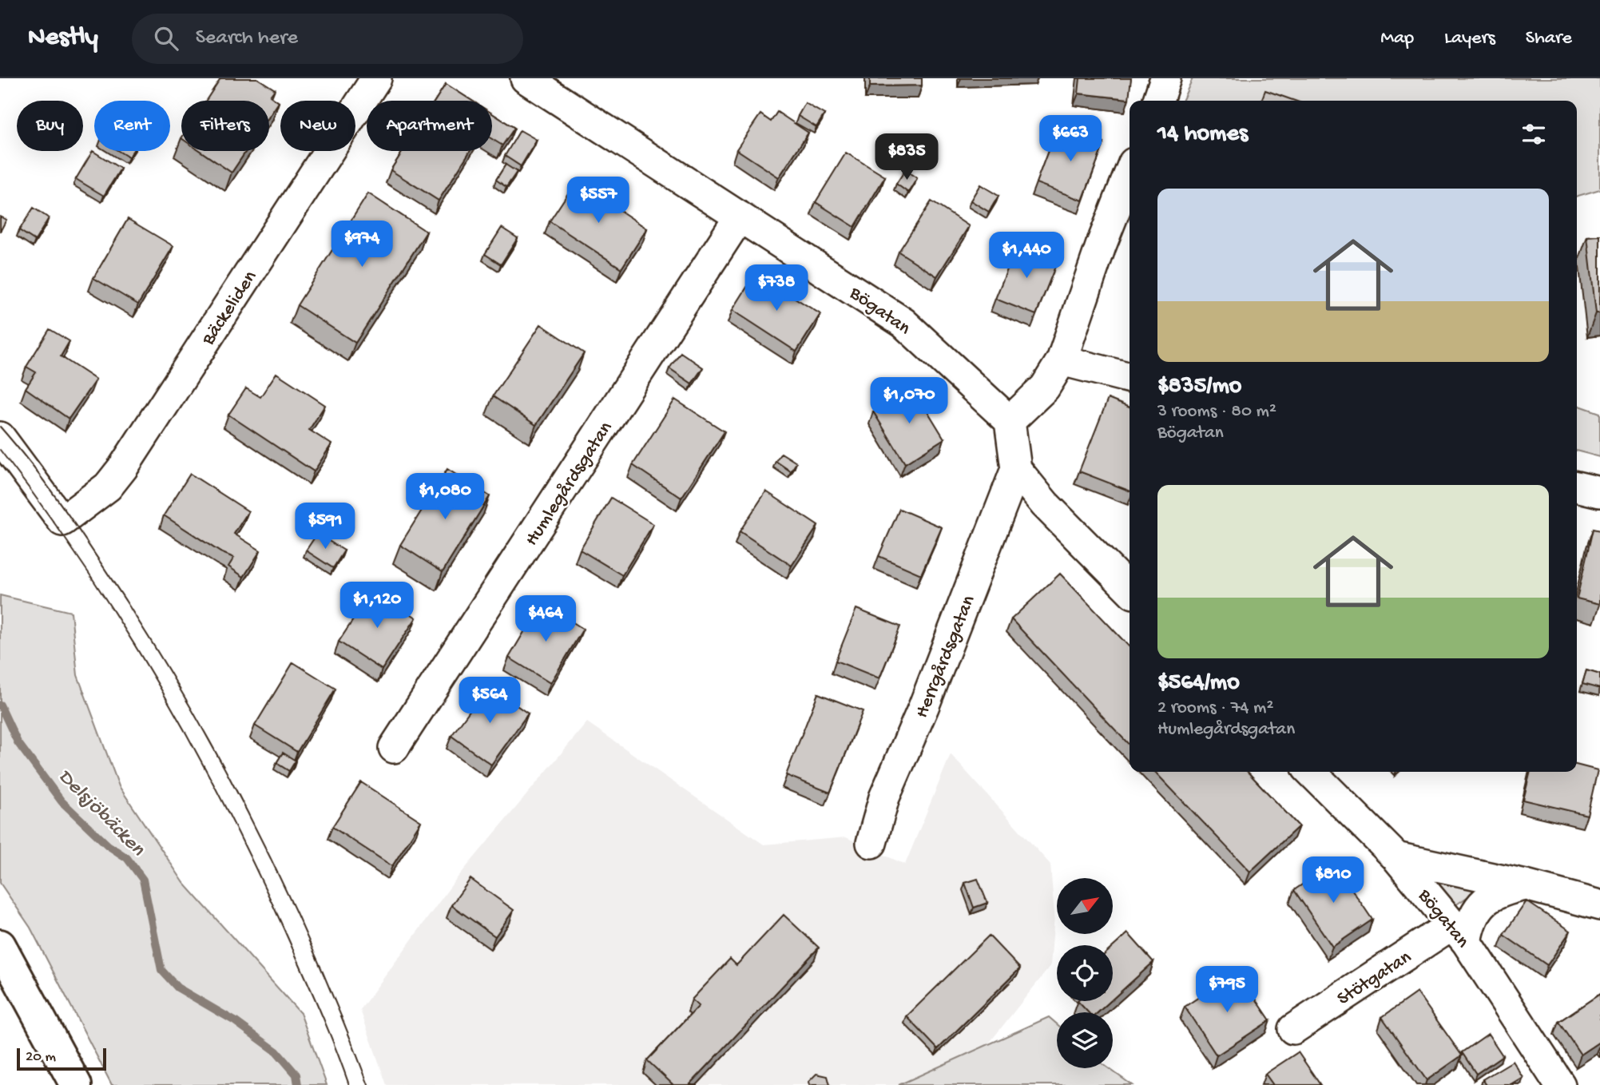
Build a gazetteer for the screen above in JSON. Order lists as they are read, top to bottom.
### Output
{
  "streets": {
    "street": [
      "Bäckeliden",
      "Bögatan",
      "Humlegårdsgatan",
      "Herrgårdsgatan",
      "Stötgatan"
    ]
  },
  "crossings": [
    ["Bögatan", "Humlegårdsgatan"],
    ["Bögatan", "Stötgatan"]
  ],
  "water": ["Delsjöbäcken"],
  "scale_bar": "20 m",
  "north": "top right",
  "page": {
    "header": "Nestly",
    "search": "Search here",
    "nav": ["Map", "Layers", "Share"],
    "chip": [
      "Buy",
      "Rent",
      "Filters",
      "New",
      "Apartment"
    ],
    "heading": "14 homes",
    "price": [
      "$663",
      "$835",
      "$557",
      "$974",
      "$1,440",
      "$738",
      "$1,070",
      "$1,080",
      "$591",
      "$1,120",
      "$464",
      "$564",
      "$810",
      "$795"
    ],
    "list": [
      {
        "name": "$835/mo",
        "note": "3 rooms · 80 m² · Bögatan"
      },
      {
        "name": "$564/mo",
        "note": "2 rooms · 74 m² · Humlegårdsgatan"
      }
    ],
    "scale": "20 m"
  }
}
